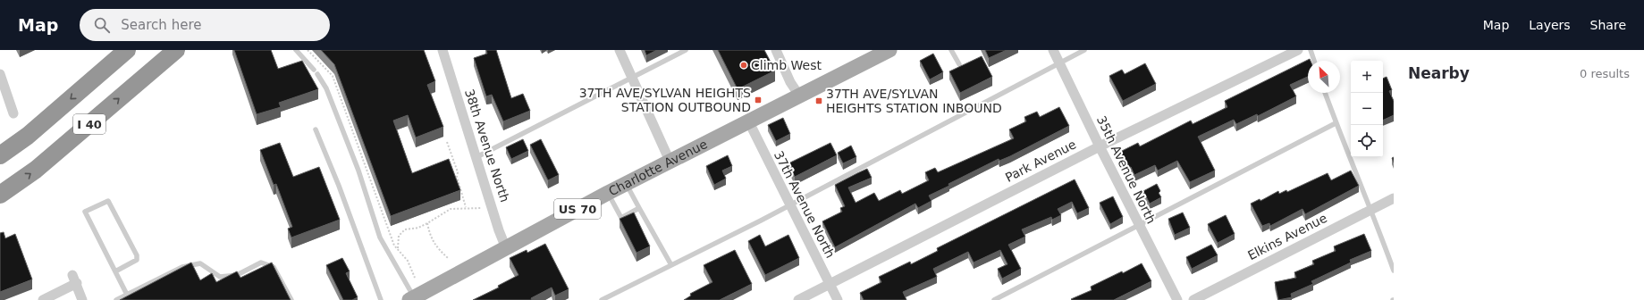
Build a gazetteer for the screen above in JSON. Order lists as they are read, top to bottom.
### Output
{
  "streets": {
    "highway": ["I 40"],
    "main road": ["Charlotte Avenue", "US 70"],
    "street": [
      "38th Avenue North",
      "Park Avenue",
      "35th Avenue North",
      "37th Avenue North",
      "Elkins Avenue"
    ]
  },
  "crossings": [
    ["38th Avenue North", "Charlotte Avenue"],
    ["Park Avenue", "35th Avenue North"],
    ["Park Avenue", "37th Avenue North"],
    ["Charlotte Avenue", "37th Avenue North"]
  ],
  "places": {
    "other": ["Climb West"],
    "transit": ["37TH AVE/SYLVAN HEIGHTS STATION OUTBOUND", "37TH AVE/SYLVAN HEIGHTS STATION INBOUND"]
  },
  "north": "top left",
  "page": {
    "header": "Map",
    "search": "Search here",
    "nav": ["Map", "Layers", "Share"],
    "heading": ["Nearby", "0 results"],
    "map_buttons": ["+", "−"]
  }
}
